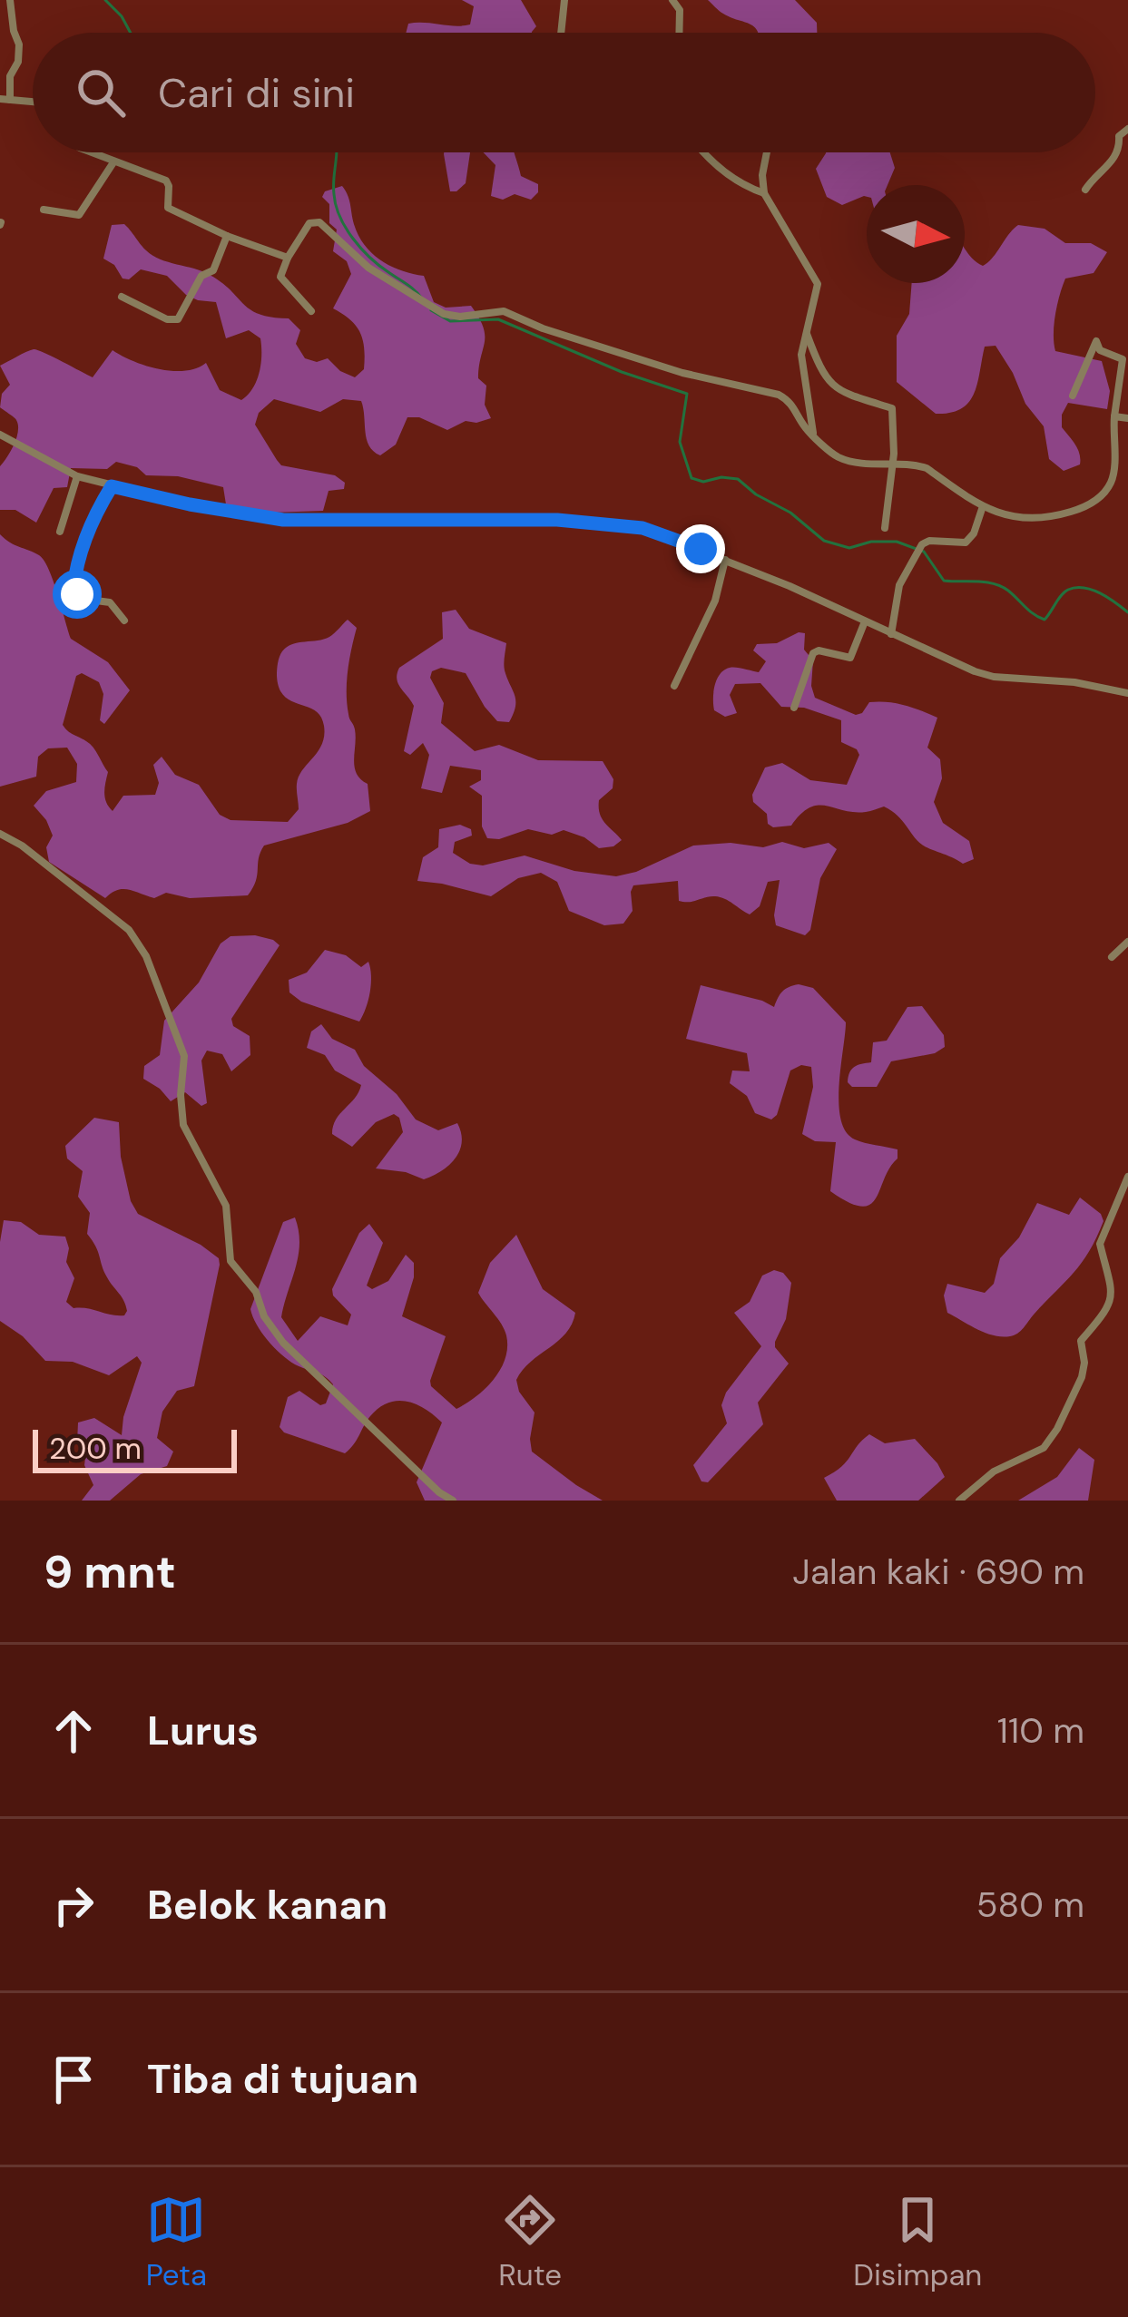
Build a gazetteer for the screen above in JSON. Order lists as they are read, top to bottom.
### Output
{
  "scale_bar": "200 m",
  "north": "right",
  "page": {
    "search": "Cari di sini",
    "scale": "200 m",
    "heading": ["9 mnt", "Jalan kaki · 690 m"],
    "list": [
      ["Lurus", "110 m"],
      ["Belok kanan", "580 m"],
      "Tiba di tujuan"
    ],
    "nav": ["Peta", "Rute", "Disimpan"]
  }
}
